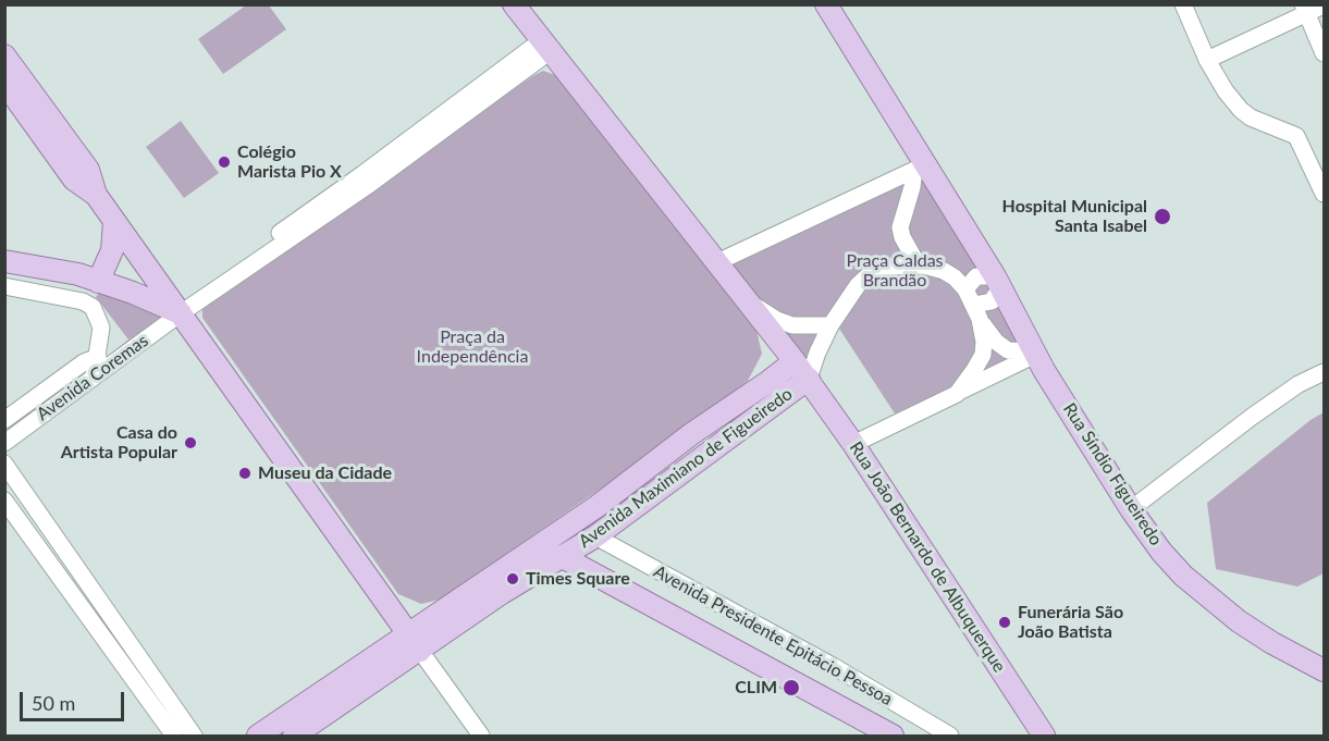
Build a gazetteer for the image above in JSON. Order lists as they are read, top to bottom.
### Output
{
  "streets": {
    "main road": [
      "Avenida Maximiano de Figueiredo",
      "Rua Síndio Figueiredo",
      "Rua João Bernardo de Albuquerque",
      "Avenida Presidente Epitácio Pessoa"
    ],
    "street": ["Avenida Coremas"]
  },
  "crossings": [
    ["Avenida Maximiano de Figueiredo", "Rua João Bernardo de Albuquerque"],
    ["Avenida Maximiano de Figueiredo", "Avenida Presidente Epitácio Pessoa"]
  ],
  "parks": ["Praça Caldas Brandão", "Praça da Independência"],
  "places": [
    "Colégio Marista Pio X",
    "Hospital Municipal Santa Isabel",
    "Casa do Artista Popular",
    "Museu da Cidade",
    "Times Square",
    "Funerária São João Batista",
    "CLIM"
  ],
  "scale_bar": "50 m"
}
